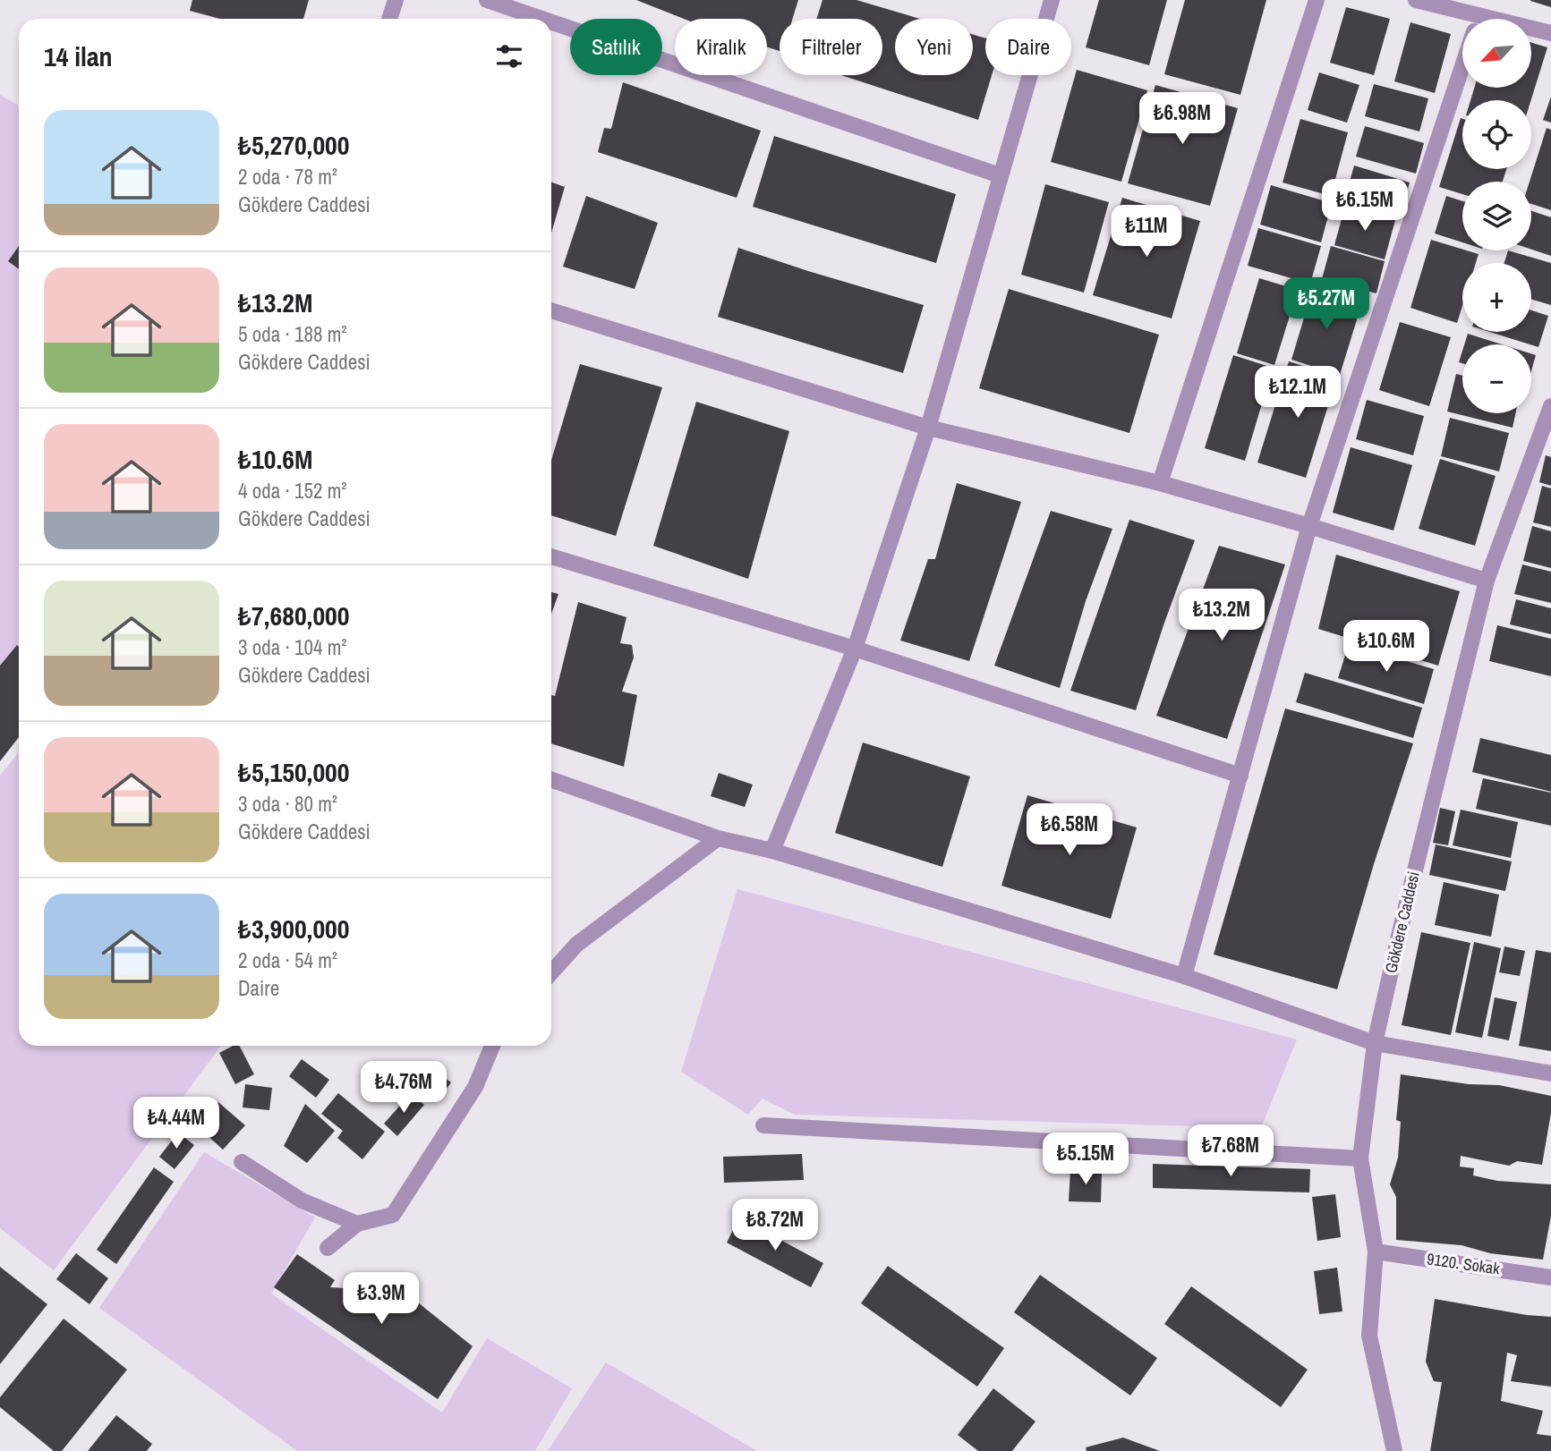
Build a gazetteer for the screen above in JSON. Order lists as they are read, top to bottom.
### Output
{
  "streets": {
    "street": ["Gökdere Caddesi", "9120. Sokak"]
  },
  "crossings": [
    ["Gökdere Caddesi", "9120. Sokak"]
  ],
  "north": "bottom left",
  "page": {
    "map_buttons": ["+", "−"],
    "chip": [
      "Satılık",
      "Kiralık",
      "Filtreler",
      "Yeni",
      "Daire"
    ],
    "heading": "14 ilan",
    "price": [
      "₺6.98M",
      "₺6.15M",
      "₺11M",
      "₺5.27M",
      "₺12.1M",
      "₺13.2M",
      "₺10.6M",
      "₺6.58M",
      "₺4.76M",
      "₺4.44M",
      "₺7.68M",
      "₺5.15M",
      "₺8.72M",
      "₺3.9M"
    ],
    "list": [
      {
        "name": "₺5,270,000",
        "note": "2 oda · 78 m² · Gökdere Caddesi"
      },
      {
        "name": "₺13.2M",
        "note": "5 oda · 188 m² · Gökdere Caddesi"
      },
      {
        "name": "₺10.6M",
        "note": "4 oda · 152 m² · Gökdere Caddesi"
      },
      {
        "name": "₺7,680,000",
        "note": "3 oda · 104 m² · Gökdere Caddesi"
      },
      {
        "name": "₺5,150,000",
        "note": "3 oda · 80 m² · Gökdere Caddesi"
      },
      {
        "name": "₺3,900,000",
        "note": "2 oda · 54 m² · Daire"
      }
    ]
  }
}
